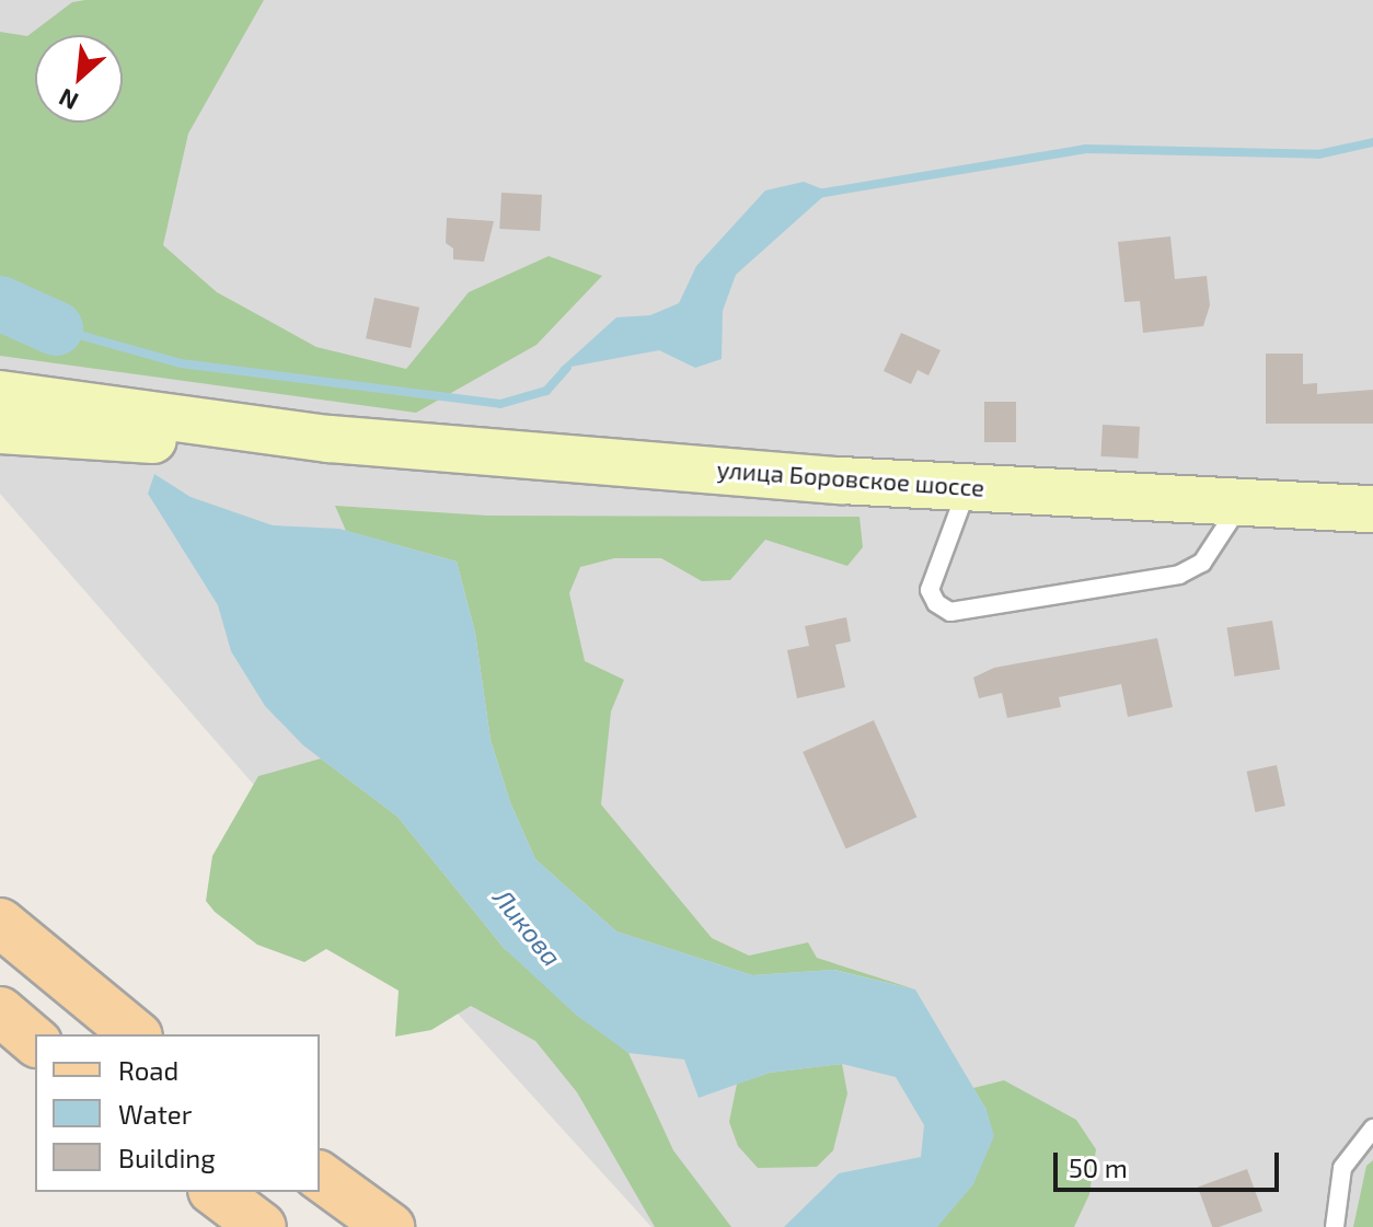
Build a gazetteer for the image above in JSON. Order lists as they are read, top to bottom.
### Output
{
  "streets": {
    "street": ["улица Боровское шоссе"]
  },
  "water": ["Ликова"],
  "legend": ["Road", "Water", "Building"],
  "scale_bar": "50 m",
  "north": "bottom left"
}
